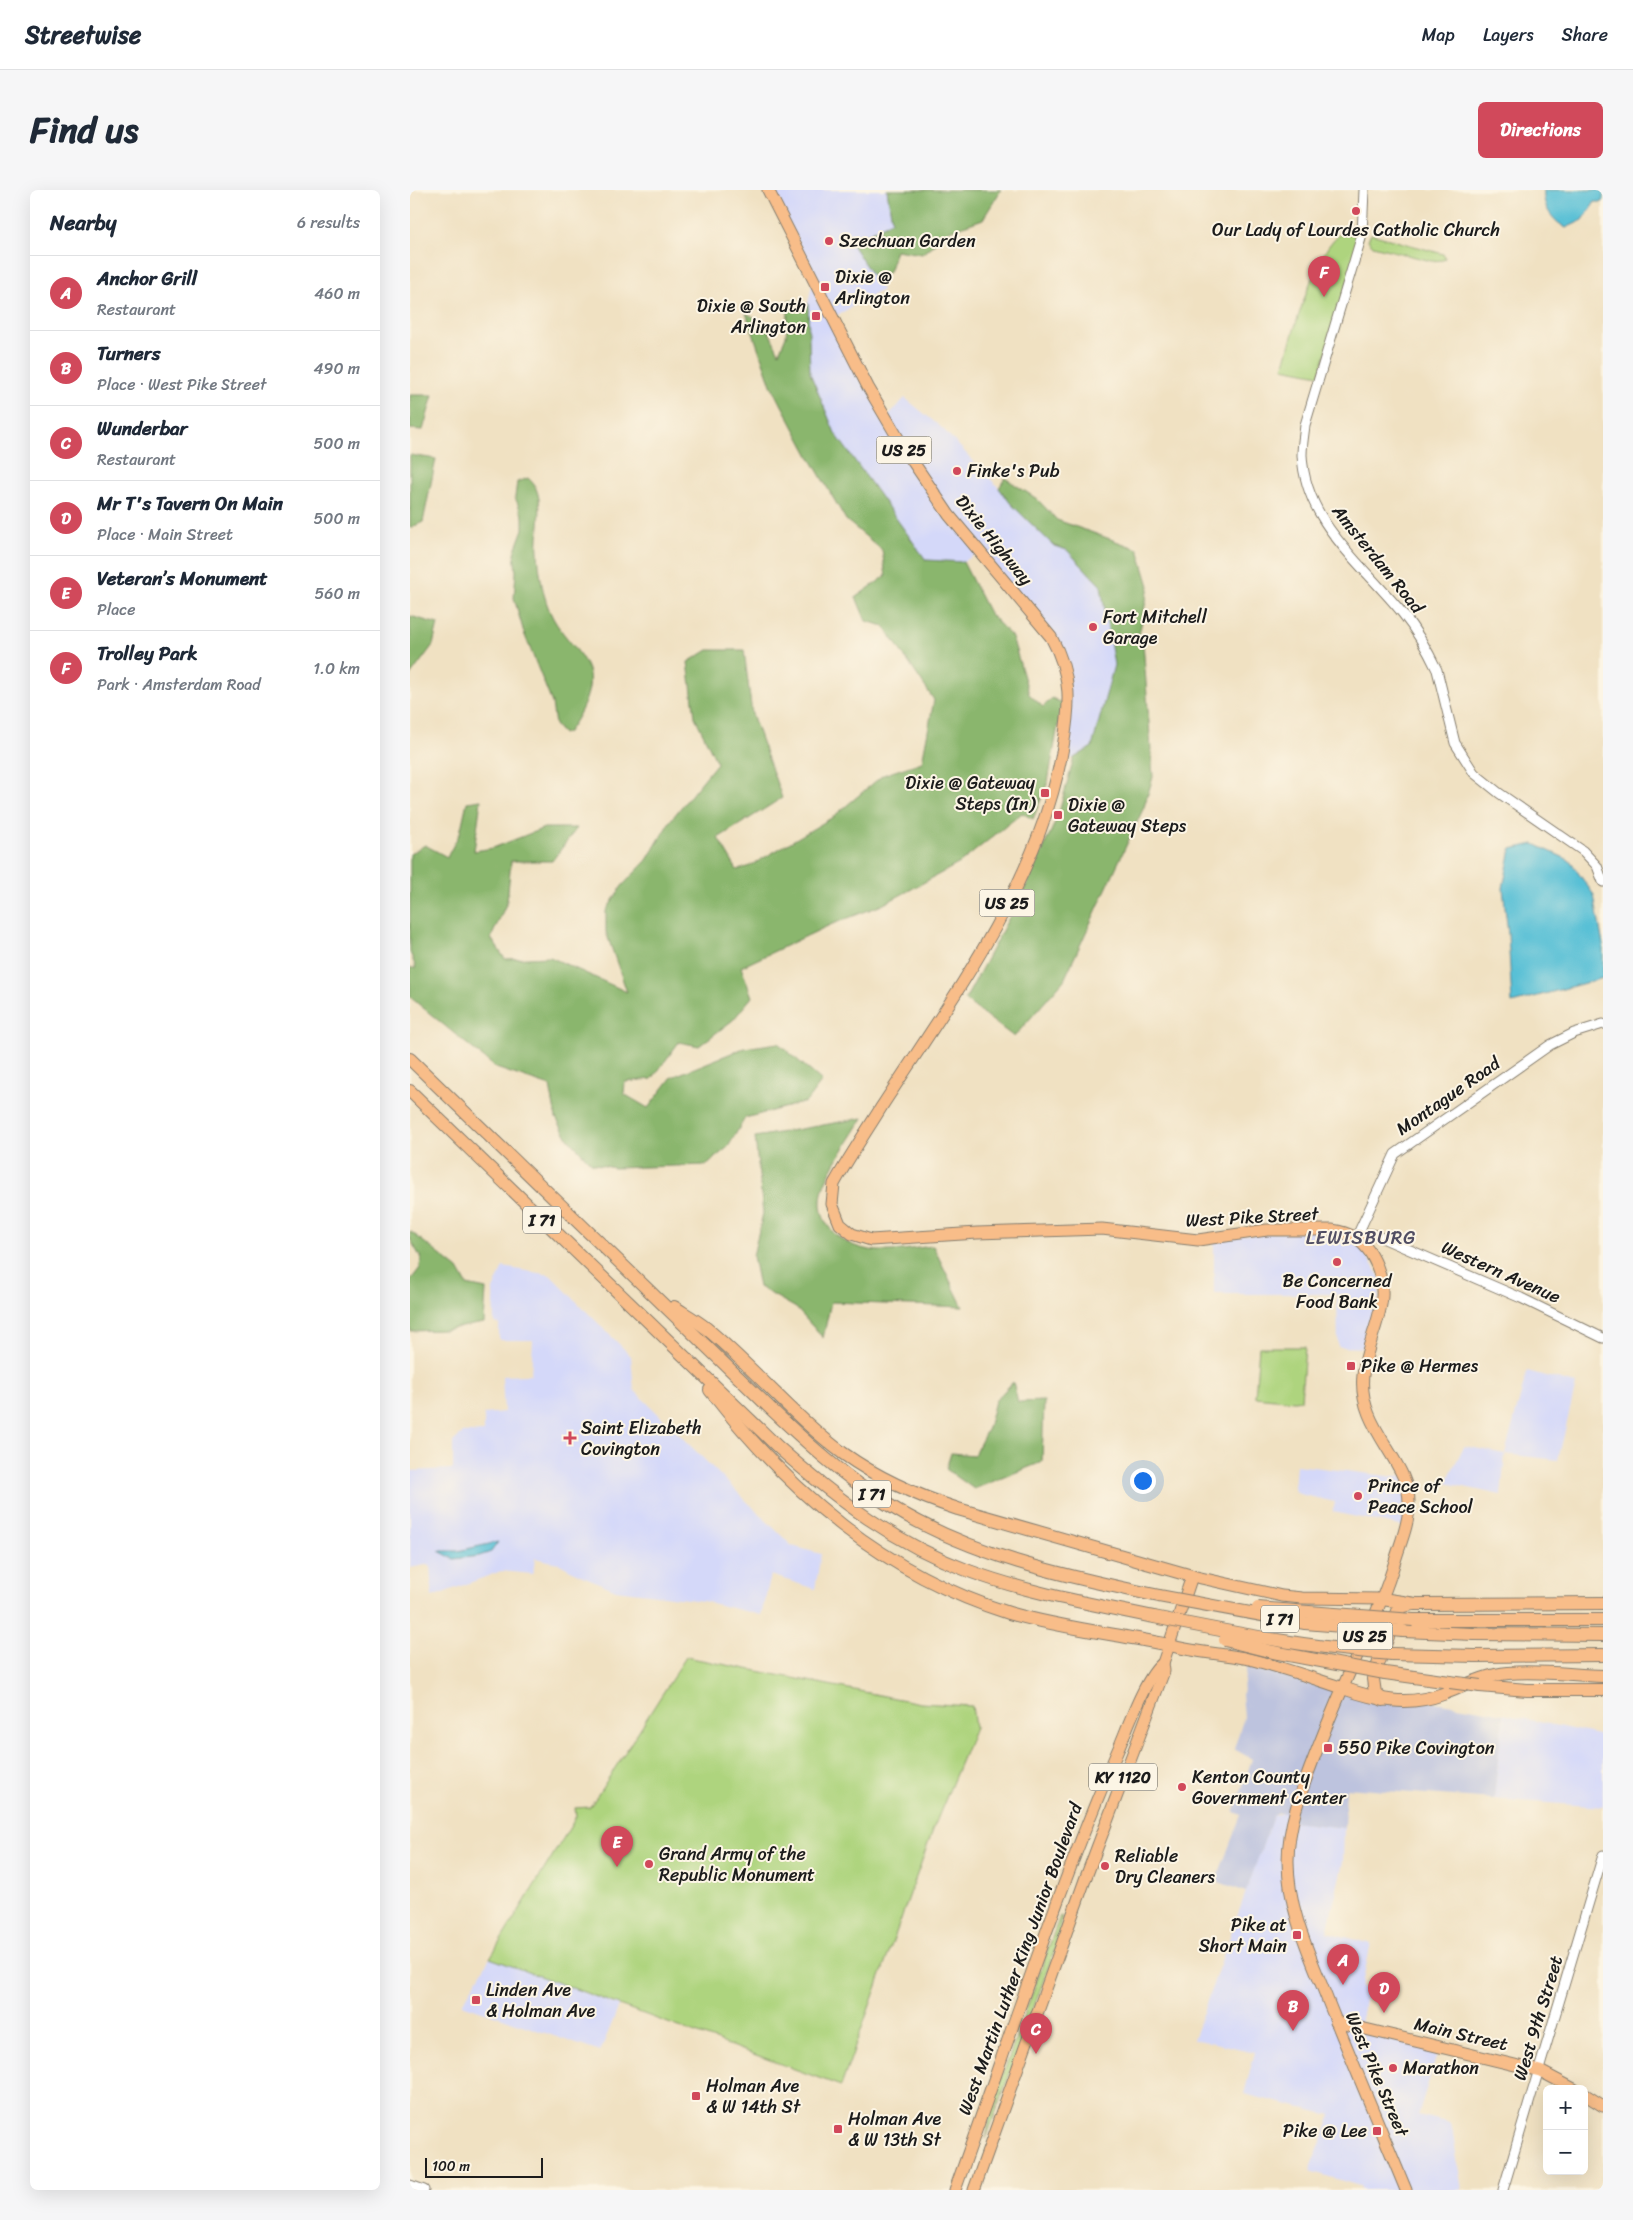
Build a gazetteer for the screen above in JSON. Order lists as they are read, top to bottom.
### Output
{
  "streets": {
    "highway": ["I 71"],
    "main road": [
      "US 25",
      "Dixie Highway",
      "West Pike Street",
      "KY 1120",
      "West Martin Luther King Junior Boulevard",
      "Main Street"
    ],
    "street": [
      "Amsterdam Road",
      "Montague Road",
      "Western Avenue",
      "West 9th Street"
    ]
  },
  "crossings": [
    ["Dixie Highway", "West Pike Street"],
    ["Montague Road", "West Pike Street"],
    ["Montague Road", "Western Avenue"],
    ["West Pike Street", "Western Avenue"],
    ["West Pike Street", "Main Street"],
    ["KY 1120", "West Martin Luther King Junior Boulevard"],
    ["West 9th Street", "Main Street"]
  ],
  "districts": ["LEWISBURG"],
  "places": {
    "other": [
      "Our Lady of Lourdes Catholic Church",
      "Szechuan Garden",
      "Finke's Pub",
      "Fort Mitchell Garage",
      "Be Concerned Food Bank",
      "Prince of Peace School",
      "Kenton County Government Center",
      "Grand Army of the Republic Monument",
      "Reliable Dry Cleaners",
      "Marathon"
    ],
    "transit": [
      "Dixie @ Arlington",
      "Dixie @ South Arlington",
      "Dixie @ Gateway Steps (In)",
      "Dixie @ Gateway Steps",
      "Pike @ Hermes",
      "550 Pike Covington",
      "Pike at Short Main",
      "Linden Ave & Holman Ave",
      "Holman Ave & W 14th St",
      "Holman Ave & W 13th St",
      "Pike @ Lee"
    ],
    "health": ["Saint Elizabeth Covington"]
  },
  "scale_bar": "100 m",
  "page": {
    "header": "Streetwise",
    "nav": ["Map", "Layers", "Share"],
    "title": "Find us",
    "buttons": "Directions",
    "heading": ["Nearby", "6 results"],
    "list": [
      {
        "mark": "A",
        "name": "Anchor Grill",
        "note": "Restaurant",
        "value": "460 m"
      },
      {
        "mark": "B",
        "name": "Turners",
        "note": "Place · West Pike Street",
        "value": "490 m"
      },
      {
        "mark": "C",
        "name": "Wunderbar",
        "note": "Restaurant",
        "value": "500 m"
      },
      {
        "mark": "D",
        "name": "Mr T's Tavern On Main",
        "note": "Place · Main Street",
        "value": "500 m"
      },
      {
        "mark": "E",
        "name": "Veteran’s Monument",
        "note": "Place",
        "value": "560 m"
      },
      {
        "mark": "F",
        "name": "Trolley Park",
        "note": "Park · Amsterdam Road",
        "value": "1.0 km"
      }
    ],
    "pins": [
      "F",
      "E",
      "A",
      "D",
      "B",
      "C"
    ],
    "map_buttons": ["+", "−"],
    "scale": "100 m"
  }
}
